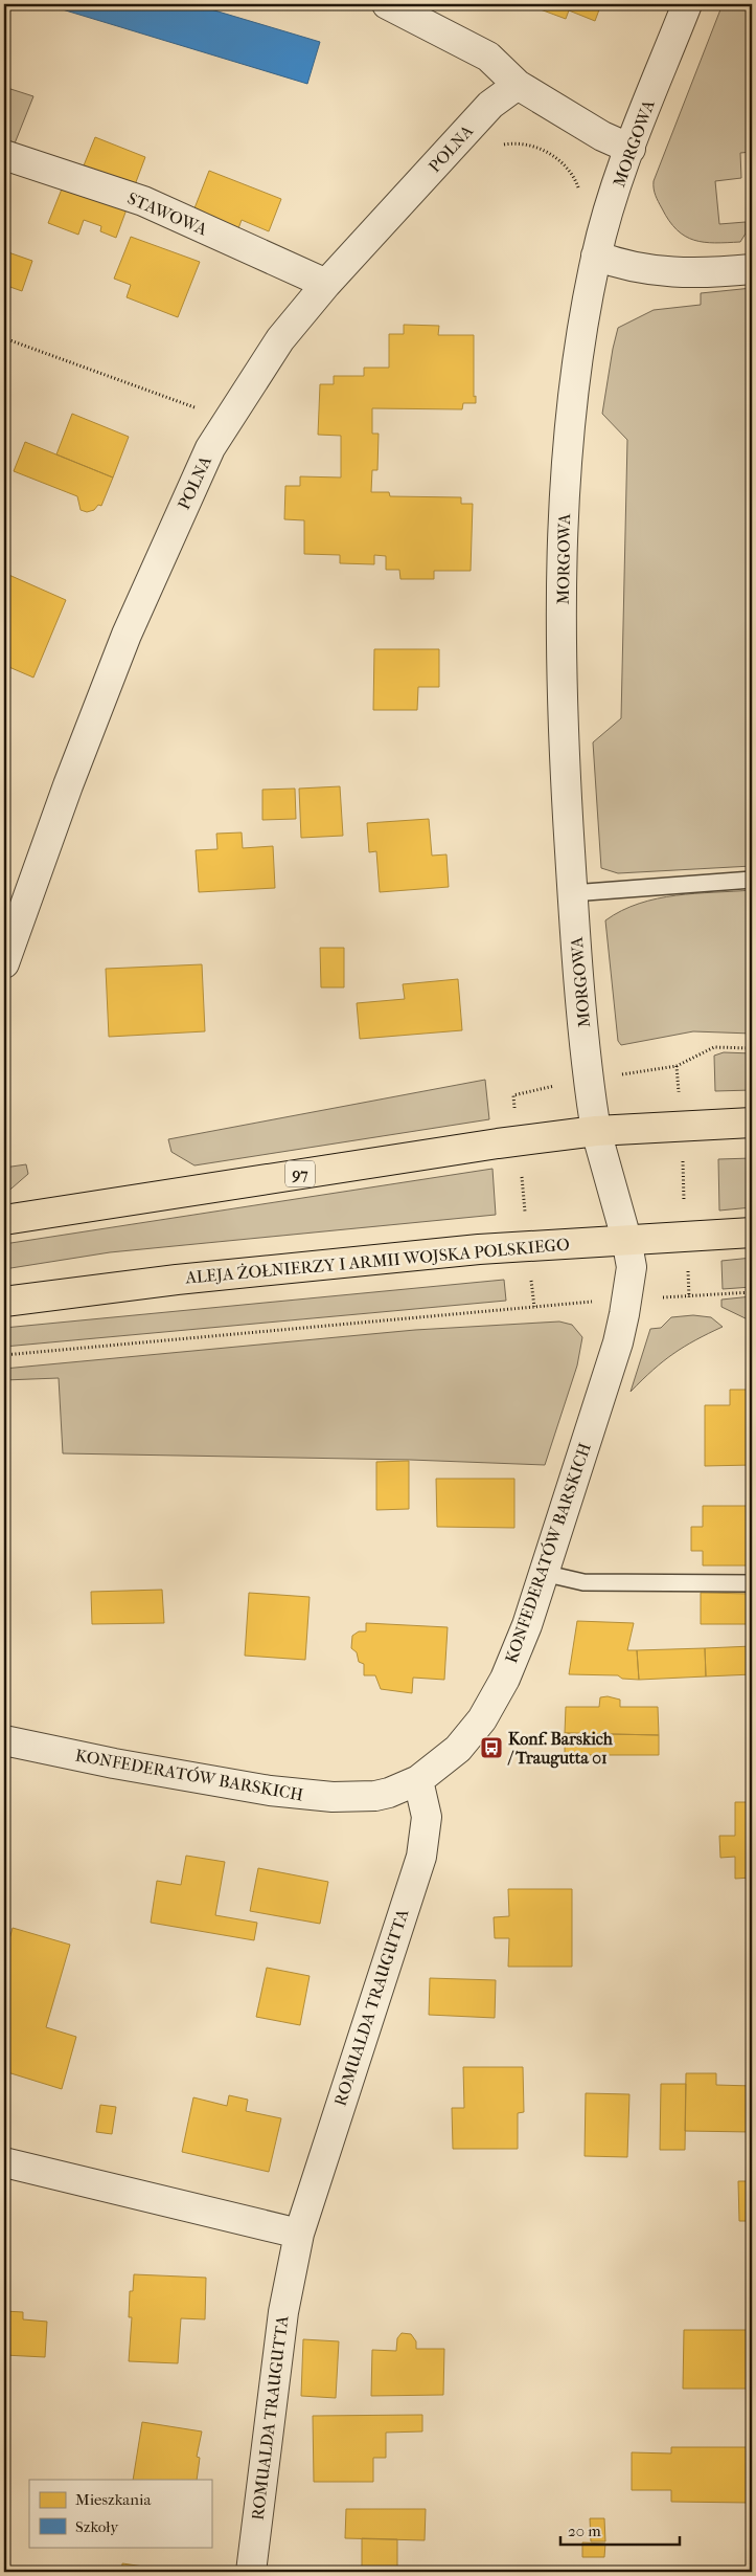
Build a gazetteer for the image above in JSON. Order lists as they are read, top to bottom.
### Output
{
  "streets": {
    "main road": ["97", "ALEJA ŻOŁNIERZY I ARMII WOJSKA POLSKIEGO"],
    "street": [
      "MORGOWA",
      "POLNA",
      "STAWOWA",
      "KONFEDERATÓW BARSKICH",
      "ROMUALDA TRAUGUTTA"
    ]
  },
  "crossings": [
    ["MORGOWA", "97"],
    ["MORGOWA", "KONFEDERATÓW BARSKICH"],
    ["POLNA", "STAWOWA"],
    ["97", "KONFEDERATÓW BARSKICH"],
    ["ALEJA ŻOŁNIERZY I ARMII WOJSKA POLSKIEGO", "KONFEDERATÓW BARSKICH"],
    ["KONFEDERATÓW BARSKICH", "ROMUALDA TRAUGUTTA"]
  ],
  "places": {
    "bus stop": ["Konf. Barskich / Traugutta 01"]
  },
  "legend": ["Mieszkania", "Szkoły"],
  "scale_bar": "20 m"
}
